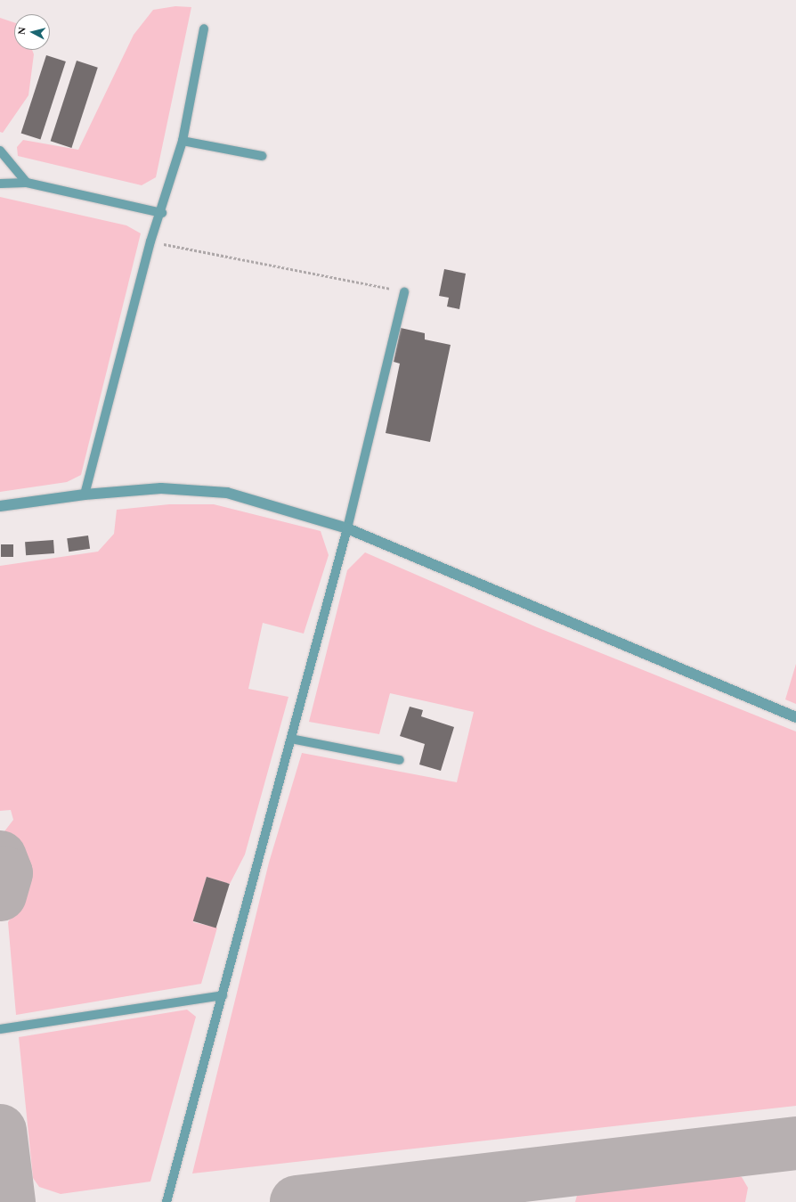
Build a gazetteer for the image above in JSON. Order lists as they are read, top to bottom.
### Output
{
  "north": "left"
}
